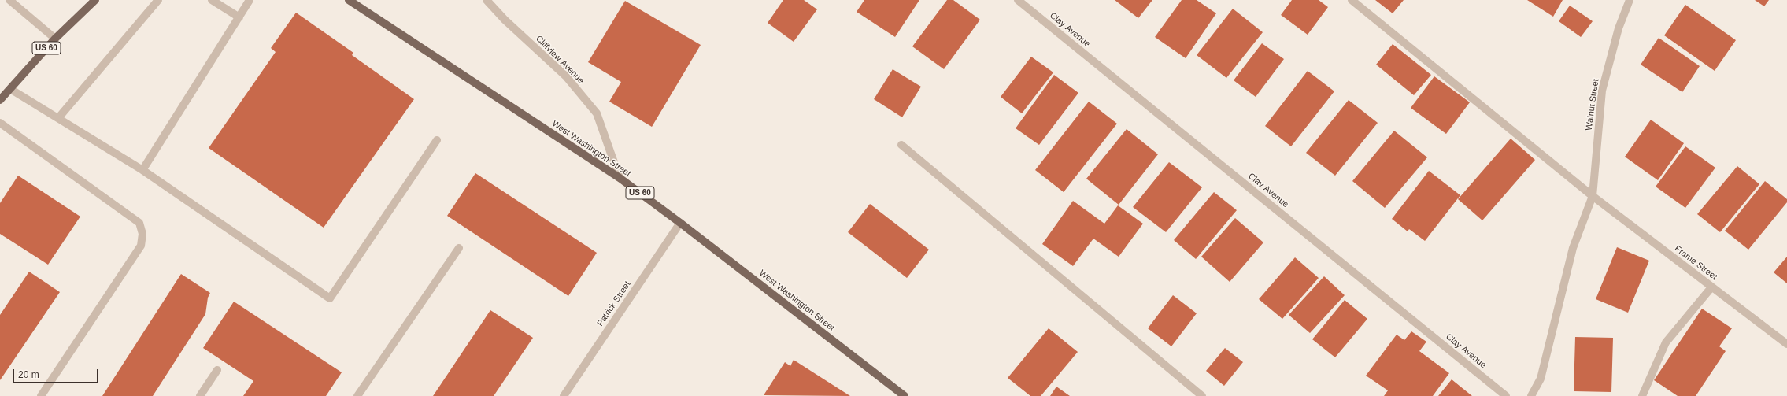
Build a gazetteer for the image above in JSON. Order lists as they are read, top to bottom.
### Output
{
  "streets": {
    "main road": ["US 60", "West Washington Street"],
    "street": [
      "Clay Avenue",
      "Cliffview Avenue",
      "Walnut Street",
      "Frame Street",
      "Patrick Street"
    ]
  },
  "crossings": [
    ["Cliffview Avenue", "West Washington Street"],
    ["Walnut Street", "Frame Street"],
    ["West Washington Street", "Patrick Street"]
  ],
  "scale_bar": "20 m"
}
